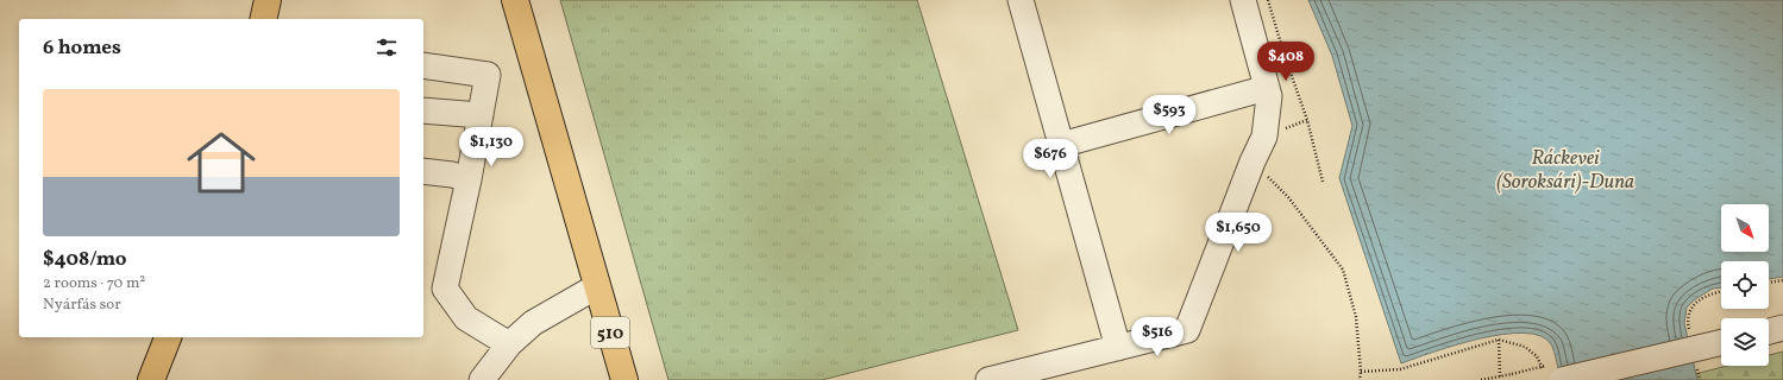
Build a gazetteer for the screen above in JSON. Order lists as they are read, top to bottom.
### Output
{
  "streets": {
    "main road": ["510"]
  },
  "water": ["Ráckevei (Soroksári)-Duna"],
  "north": "bottom right",
  "page": {
    "heading": "6 homes",
    "price": [
      "$408",
      "$593",
      "$1,130",
      "$676",
      "$1,650",
      "$516"
    ],
    "list": [
      {
        "name": "$408/mo",
        "note": "2 rooms · 70 m² · Nyárfás sor"
      }
    ]
  }
}
